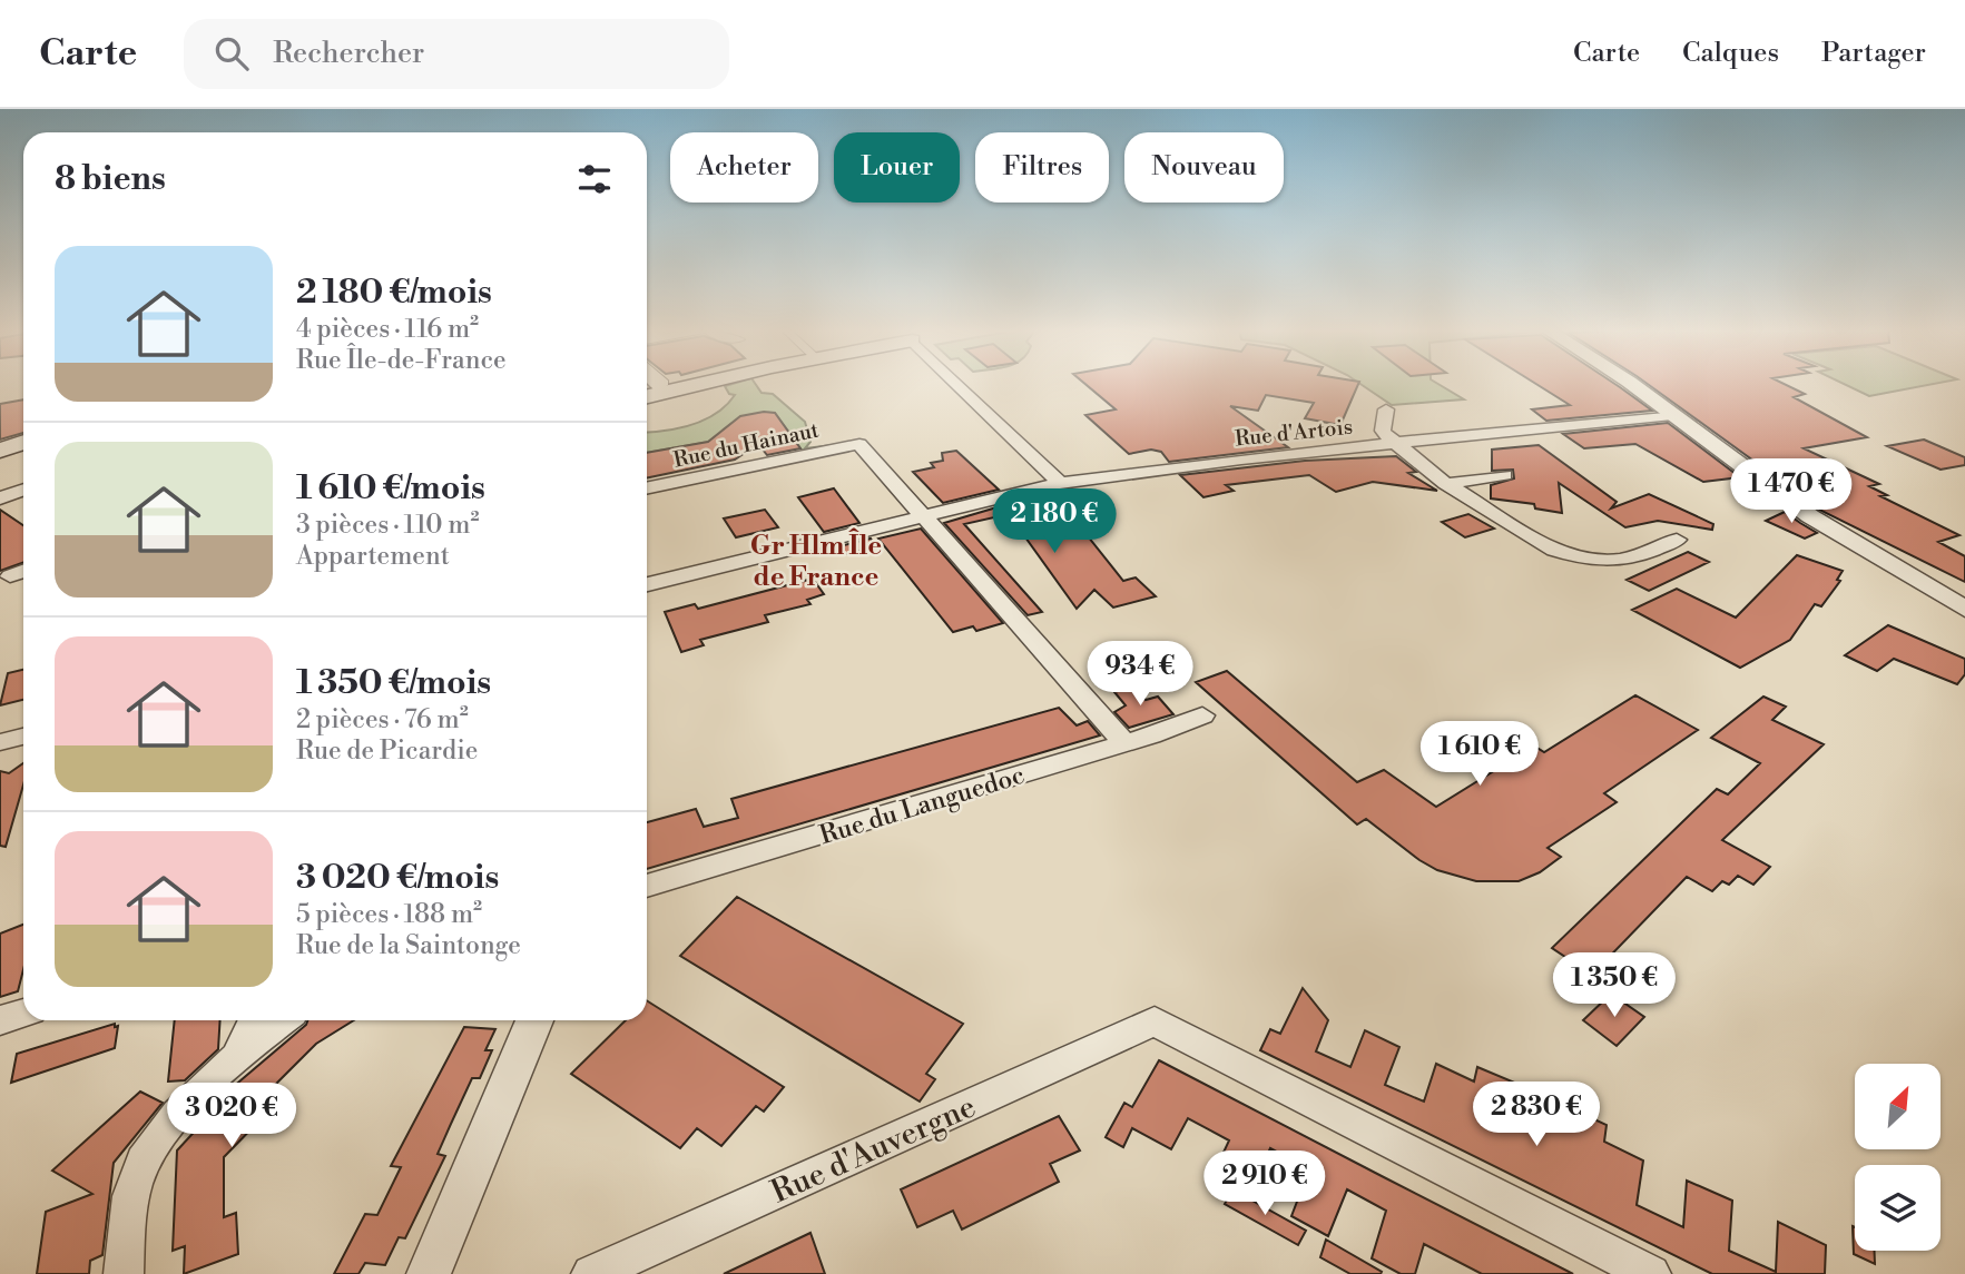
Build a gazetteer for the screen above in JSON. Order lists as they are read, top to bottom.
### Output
{
  "streets": {
    "street": [
      "Rue d'Artois",
      "Rue du Hainaut",
      "Rue du Languedoc",
      "Rue d'Auvergne"
    ]
  },
  "crossings": [
    ["Rue d'Artois", "Rue du Hainaut"]
  ],
  "districts": ["Gr Hlm Île de France"],
  "north": "top right",
  "page": {
    "header": "Carte",
    "search": "Rechercher",
    "nav": ["Carte", "Calques", "Partager"],
    "chip": [
      "Acheter",
      "Louer",
      "Filtres",
      "Nouveau"
    ],
    "heading": "8 biens",
    "list": [
      {
        "name": "2 180 €/mois",
        "note": "4 pièces · 116 m² · Rue Île-de-France"
      },
      {
        "name": "1 610 €/mois",
        "note": "3 pièces · 110 m² · Appartement"
      },
      {
        "name": "1 350 €/mois",
        "note": "2 pièces · 76 m² · Rue de Picardie"
      },
      {
        "name": "3 020 €/mois",
        "note": "5 pièces · 188 m² · Rue de la Saintonge"
      }
    ],
    "price": [
      "1 470 €",
      "2 180 €",
      "934 €",
      "1 610 €",
      "1 350 €",
      "2 830 €",
      "3 020 €",
      "2 910 €"
    ]
  }
}
